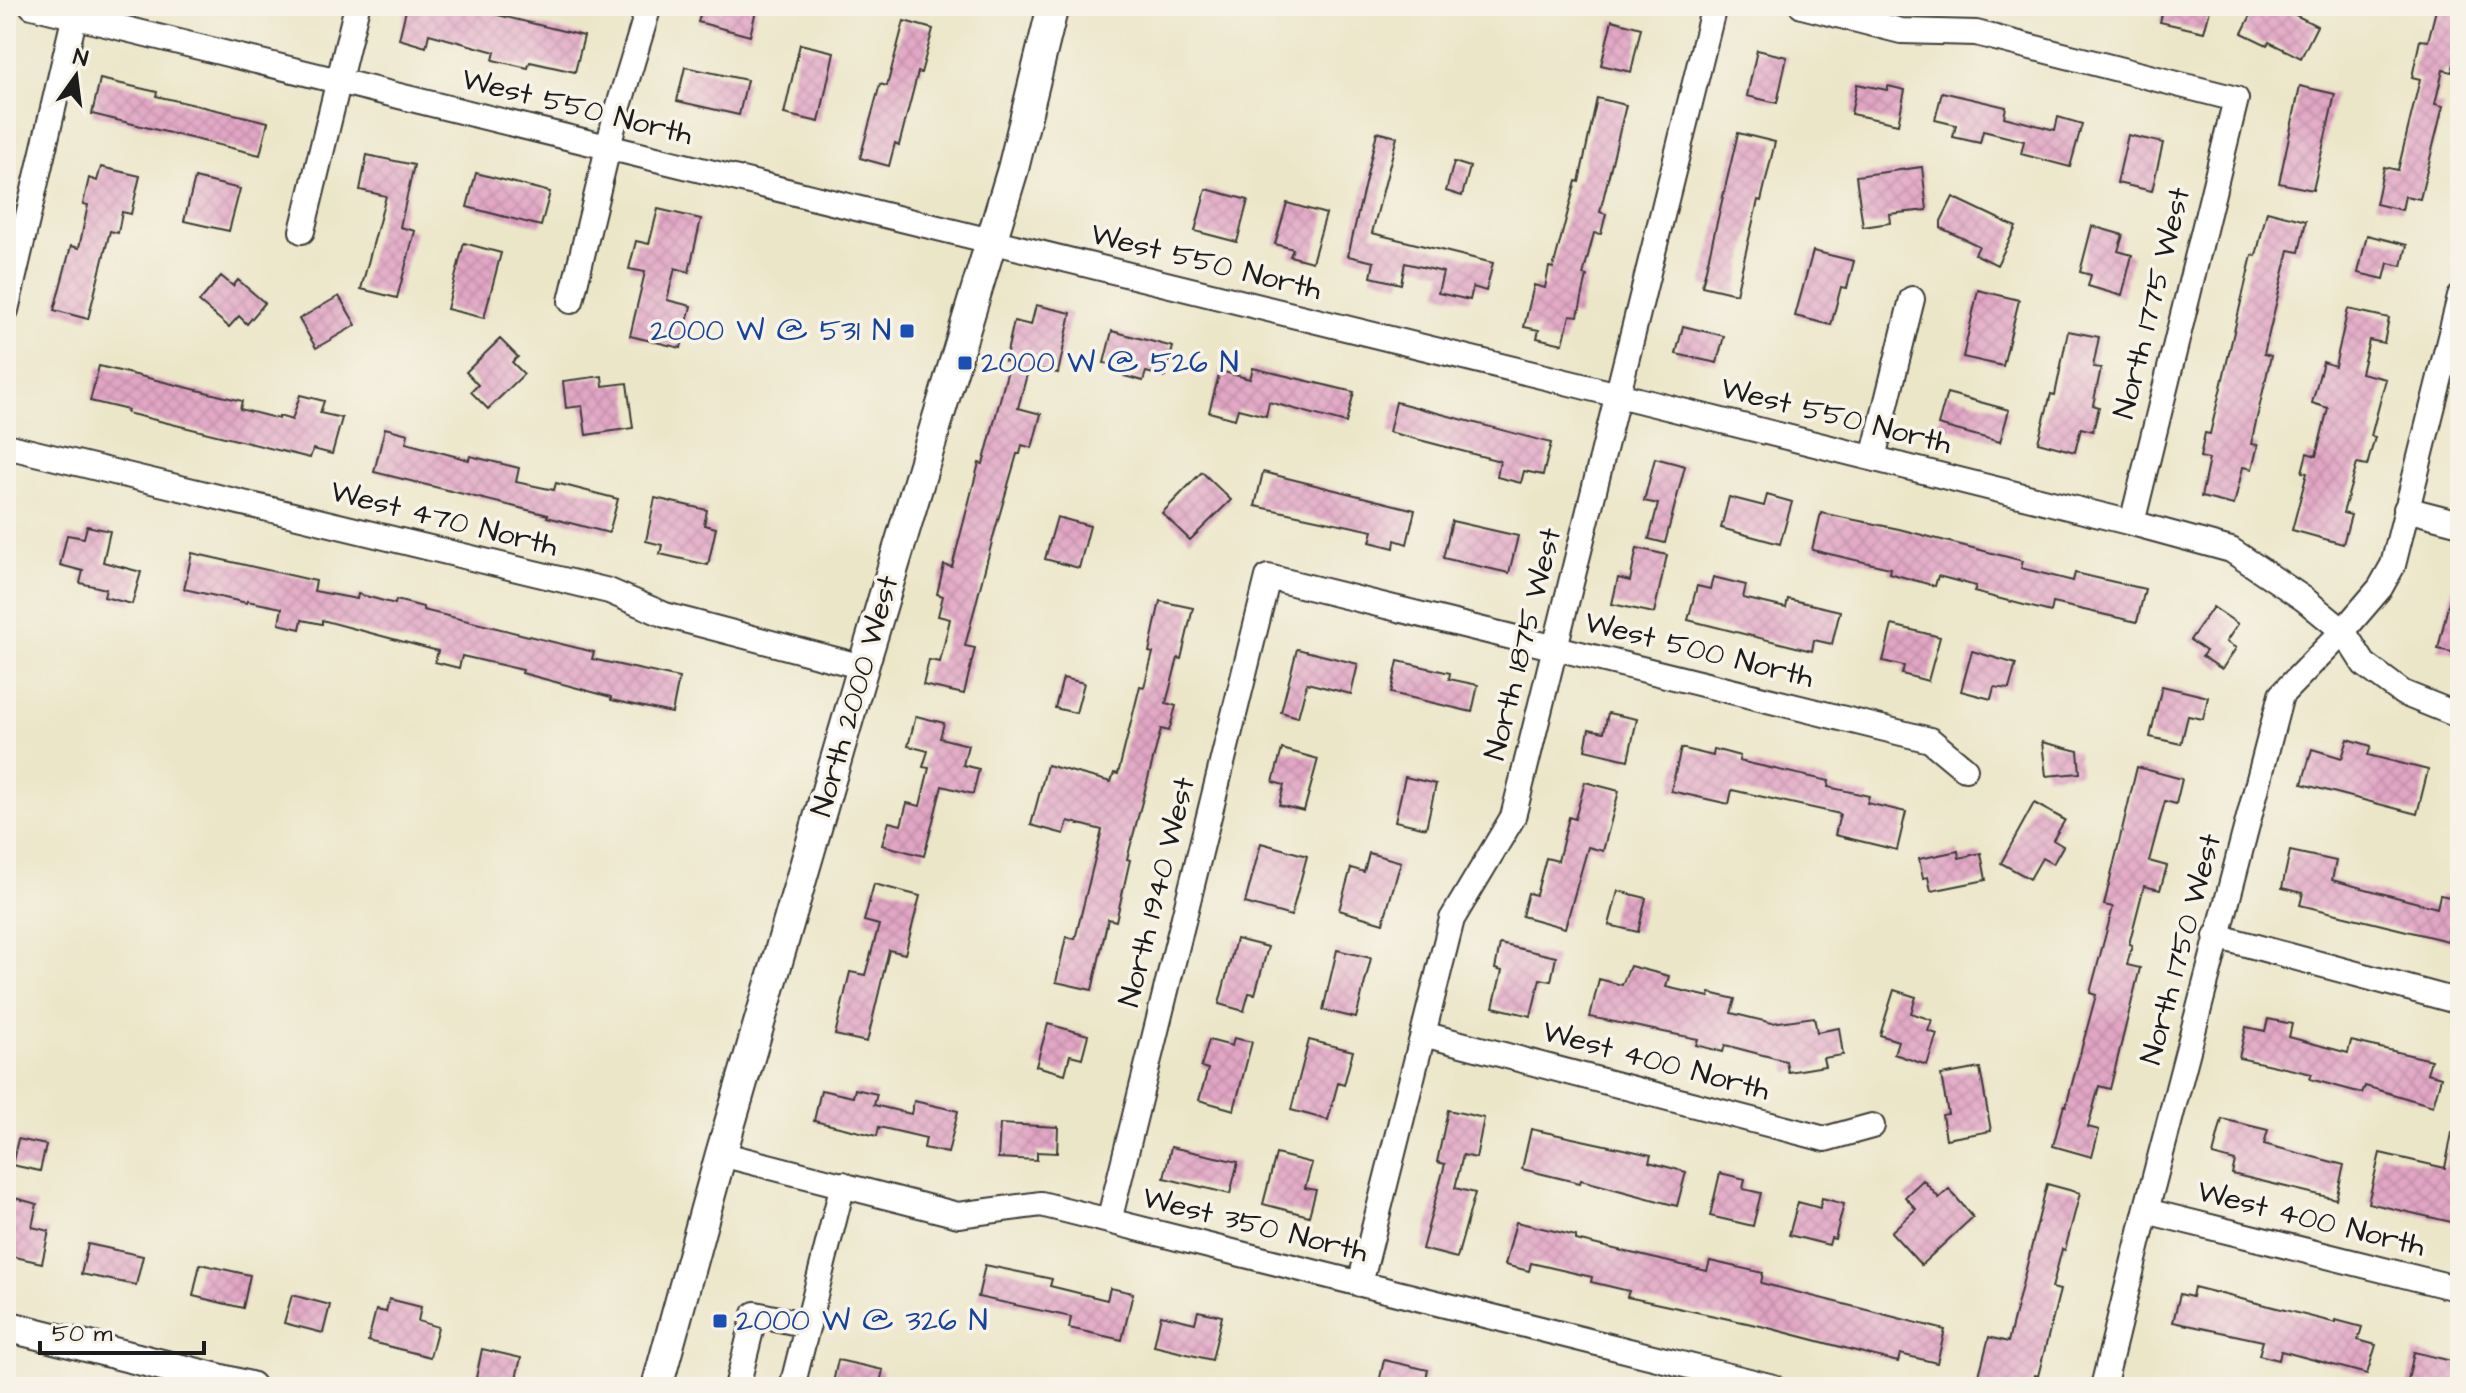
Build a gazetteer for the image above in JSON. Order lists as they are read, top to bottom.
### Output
{
  "streets": {
    "main road": ["North 2000 West"],
    "street": [
      "West 550 North",
      "North 1775 West",
      "West 470 North",
      "North 1875 West",
      "West 500 North",
      "North 1940 West",
      "North 1750 West",
      "West 400 North",
      "West 350 North"
    ]
  },
  "crossings": [
    ["West 550 North", "North 1775 West"],
    ["West 550 North", "North 1875 West"],
    ["West 550 North", "North 2000 West"],
    ["West 550 North", "North 1750 West"],
    ["West 470 North", "North 2000 West"],
    ["North 1875 West", "West 500 North"],
    ["North 1875 West", "West 400 North"],
    ["North 1875 West", "West 350 North"],
    ["West 500 North", "North 1940 West"],
    ["North 2000 West", "West 350 North"],
    ["North 1940 West", "West 350 North"],
    ["North 1750 West", "West 400 North"]
  ],
  "places": {
    "transit": ["2000 W @ 531 N", "2000 W @ 526 N", "2000 W @ 326 N"]
  },
  "scale_bar": "50 m",
  "north": "top"
}
